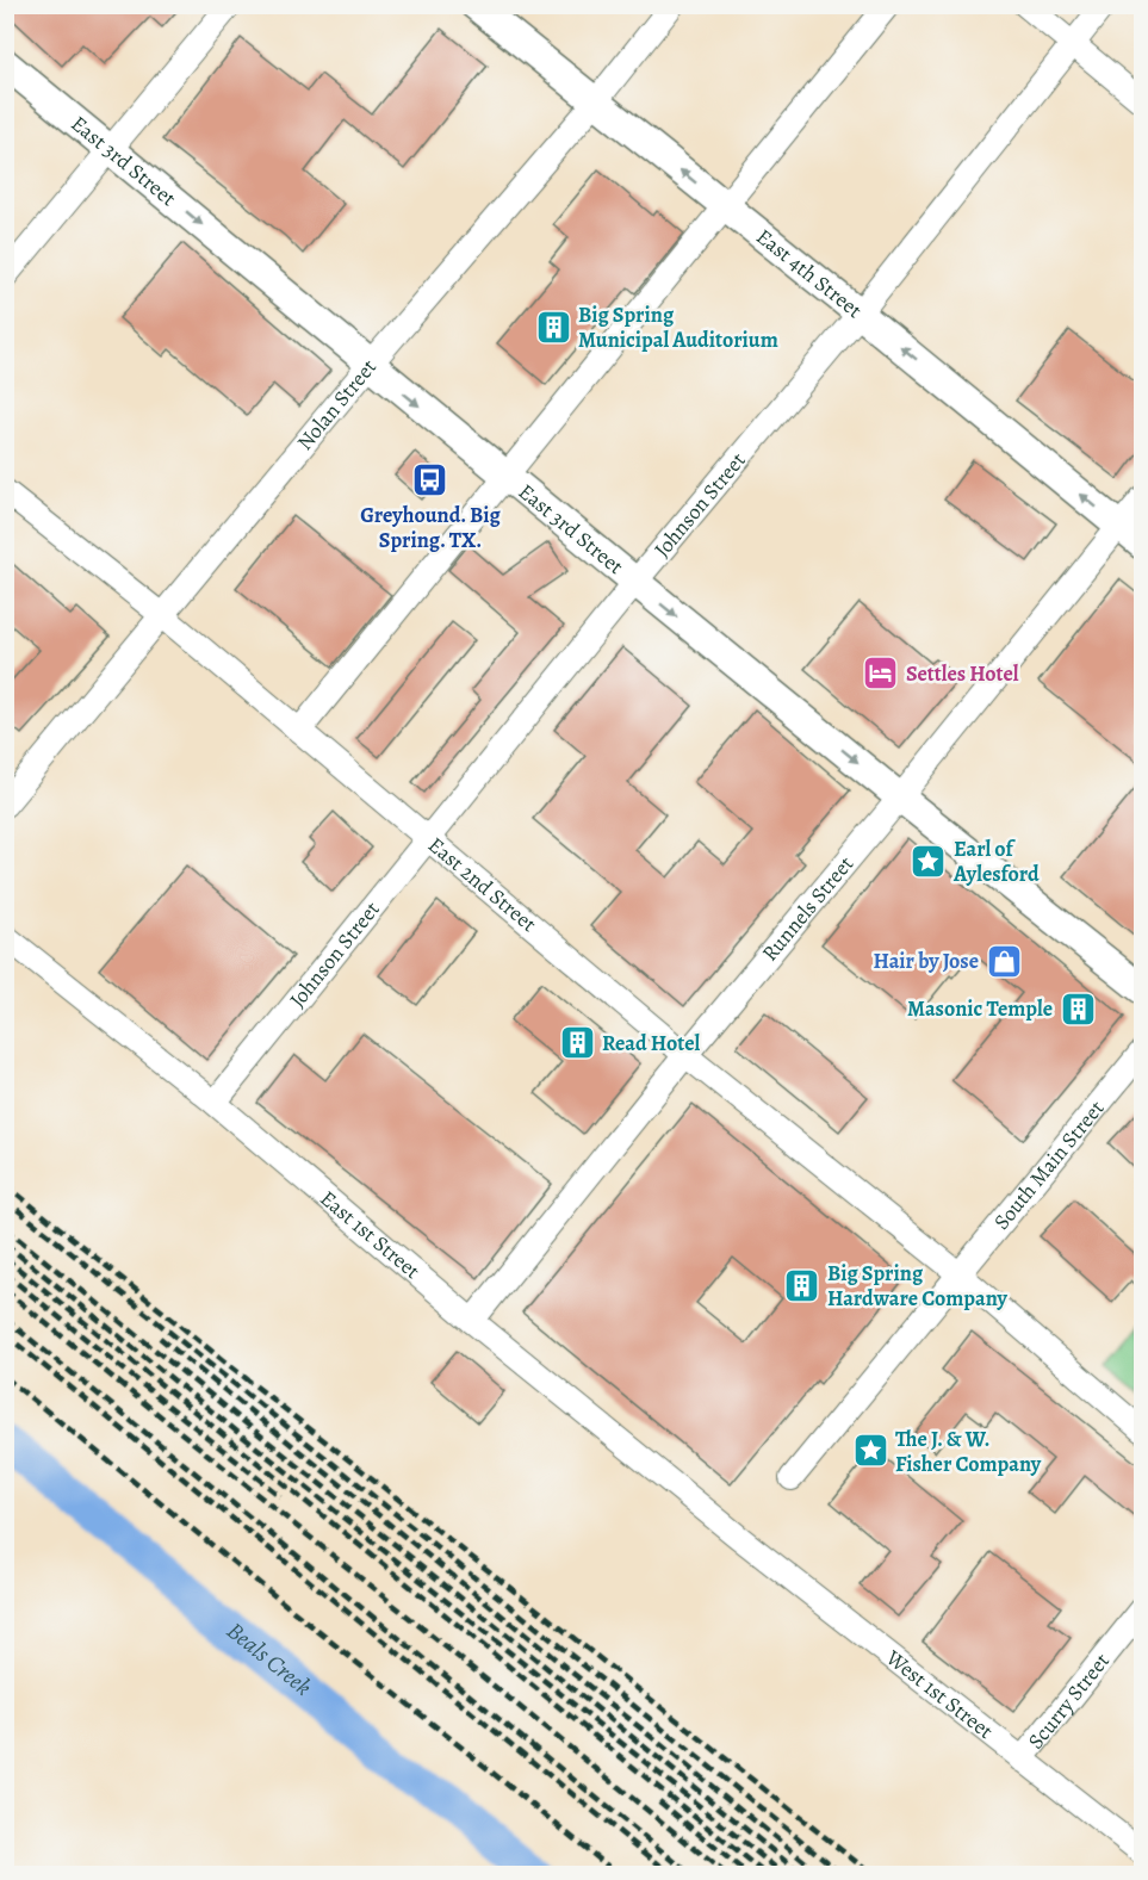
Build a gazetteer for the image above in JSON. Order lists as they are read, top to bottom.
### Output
{
  "streets": {
    "main road": ["East 3rd Street", "East 4th Street"],
    "street": [
      "Nolan Street",
      "Johnson Street",
      "East 2nd Street",
      "Runnels Street",
      "South Main Street",
      "East 1st Street",
      "West 1st Street",
      "Scurry Street"
    ]
  },
  "crossings": [
    ["East 3rd Street", "Nolan Street"],
    ["East 3rd Street", "Johnson Street"],
    ["East 3rd Street", "Runnels Street"],
    ["East 4th Street", "Nolan Street"],
    ["East 4th Street", "Johnson Street"],
    ["East 4th Street", "Runnels Street"],
    ["Nolan Street", "East 2nd Street"],
    ["Johnson Street", "East 2nd Street"],
    ["Johnson Street", "East 1st Street"],
    ["East 2nd Street", "Runnels Street"],
    ["East 2nd Street", "South Main Street"],
    ["Runnels Street", "East 1st Street"],
    ["East 1st Street", "West 1st Street"],
    ["West 1st Street", "Scurry Street"]
  ],
  "one_way": ["East 3rd Street", "East 4th Street"],
  "water": ["Beals Creek"],
  "places": {
    "building": [
      "Big Spring Municipal Auditorium",
      "Masonic Temple",
      "Read Hotel",
      "Big Spring Hardware Company"
    ],
    "bus stop": ["Greyhound. Big Spring. TX."],
    "hotel": ["Settles Hotel"],
    "place": ["Earl of Aylesford", "The J. & W. Fisher Company"],
    "shop": ["Hair by Jose"]
  }
}
